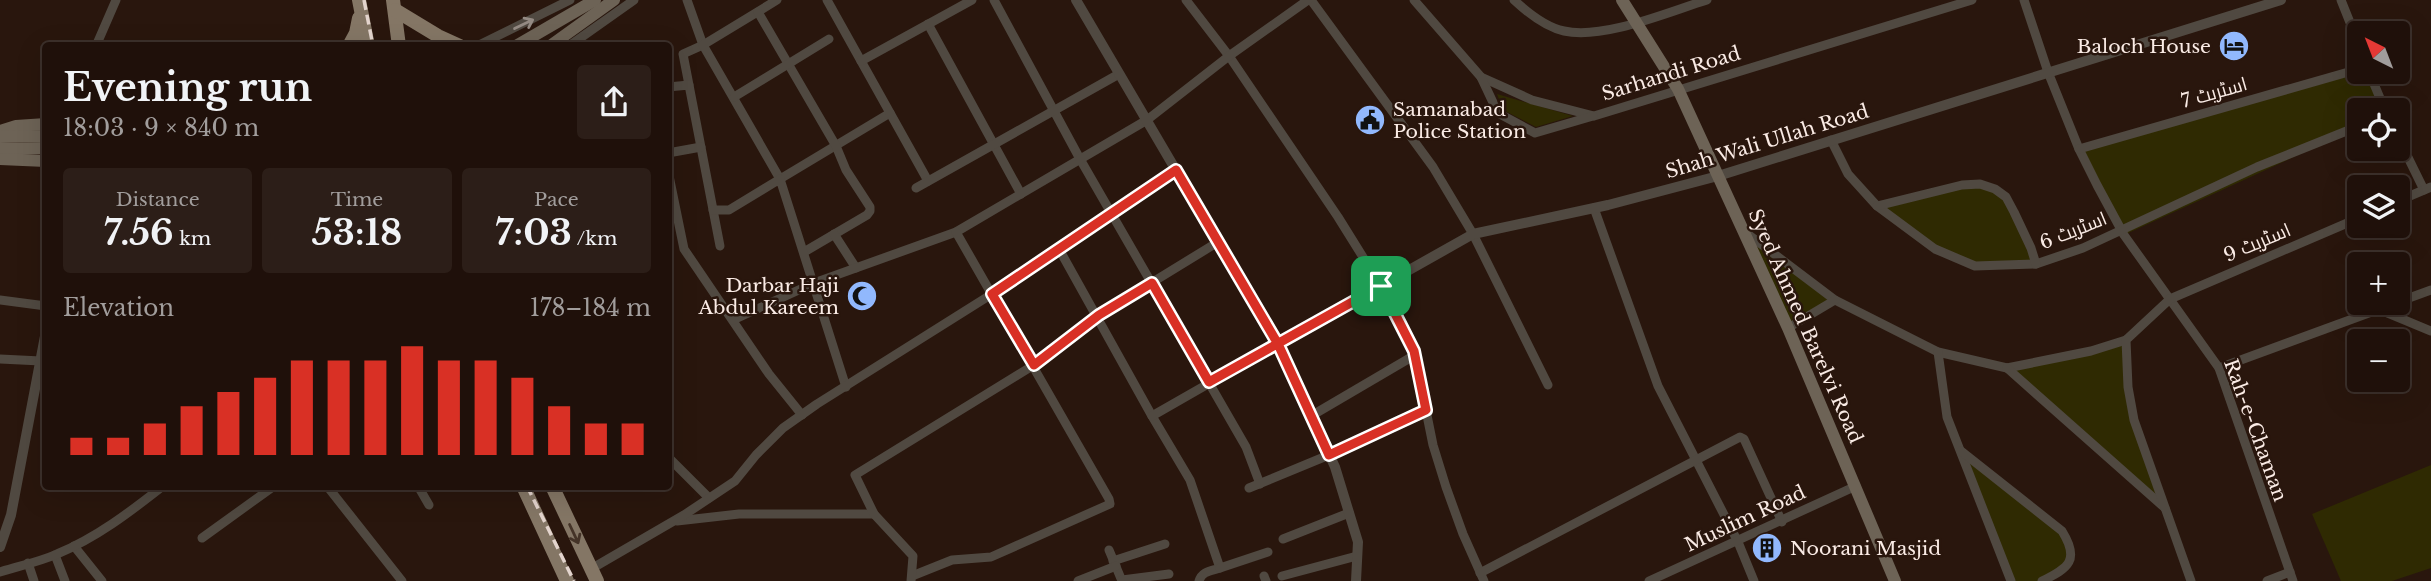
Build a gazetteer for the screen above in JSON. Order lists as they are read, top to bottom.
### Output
{
  "streets": {
    "main road": ["Syed Ahmed Barelvi Road"],
    "street": [
      "Sarhandi Road",
      "اسٹریٹ 7",
      "Shah Wali Ullah Road",
      "اسٹریٹ 6",
      "اسٹریٹ 9",
      "Rah-e-Chaman",
      "Muslim Road"
    ]
  },
  "crossings": [
    ["Sarhandi Road", "Syed Ahmed Barelvi Road"],
    ["اسٹریٹ 7", "Rah-e-Chaman"],
    ["Shah Wali Ullah Road", "اسٹریٹ 6"],
    ["Shah Wali Ullah Road", "Syed Ahmed Barelvi Road"],
    ["Shah Wali Ullah Road", "Rah-e-Chaman"],
    ["اسٹریٹ 6", "Rah-e-Chaman"],
    ["اسٹریٹ 9", "Rah-e-Chaman"],
    ["Syed Ahmed Barelvi Road", "Muslim Road"]
  ],
  "places": {
    "hotel": ["Baloch House"],
    "public building": ["Samanabad Police Station"],
    "mosque": ["Darbar Haji Abdul Kareem"],
    "building": ["Noorani Masjid"]
  },
  "north": "top left",
  "page": {
    "map_buttons": ["+", "−"],
    "heading": ["Evening run", "18:03 · 9 × 840 m"],
    "stats": [
      ["Distance", "7.56 km"],
      ["Time", "53:18"],
      ["Pace", "7:03 /km"]
    ],
    "chart": ["Elevation", "178–184 m"]
  }
}
